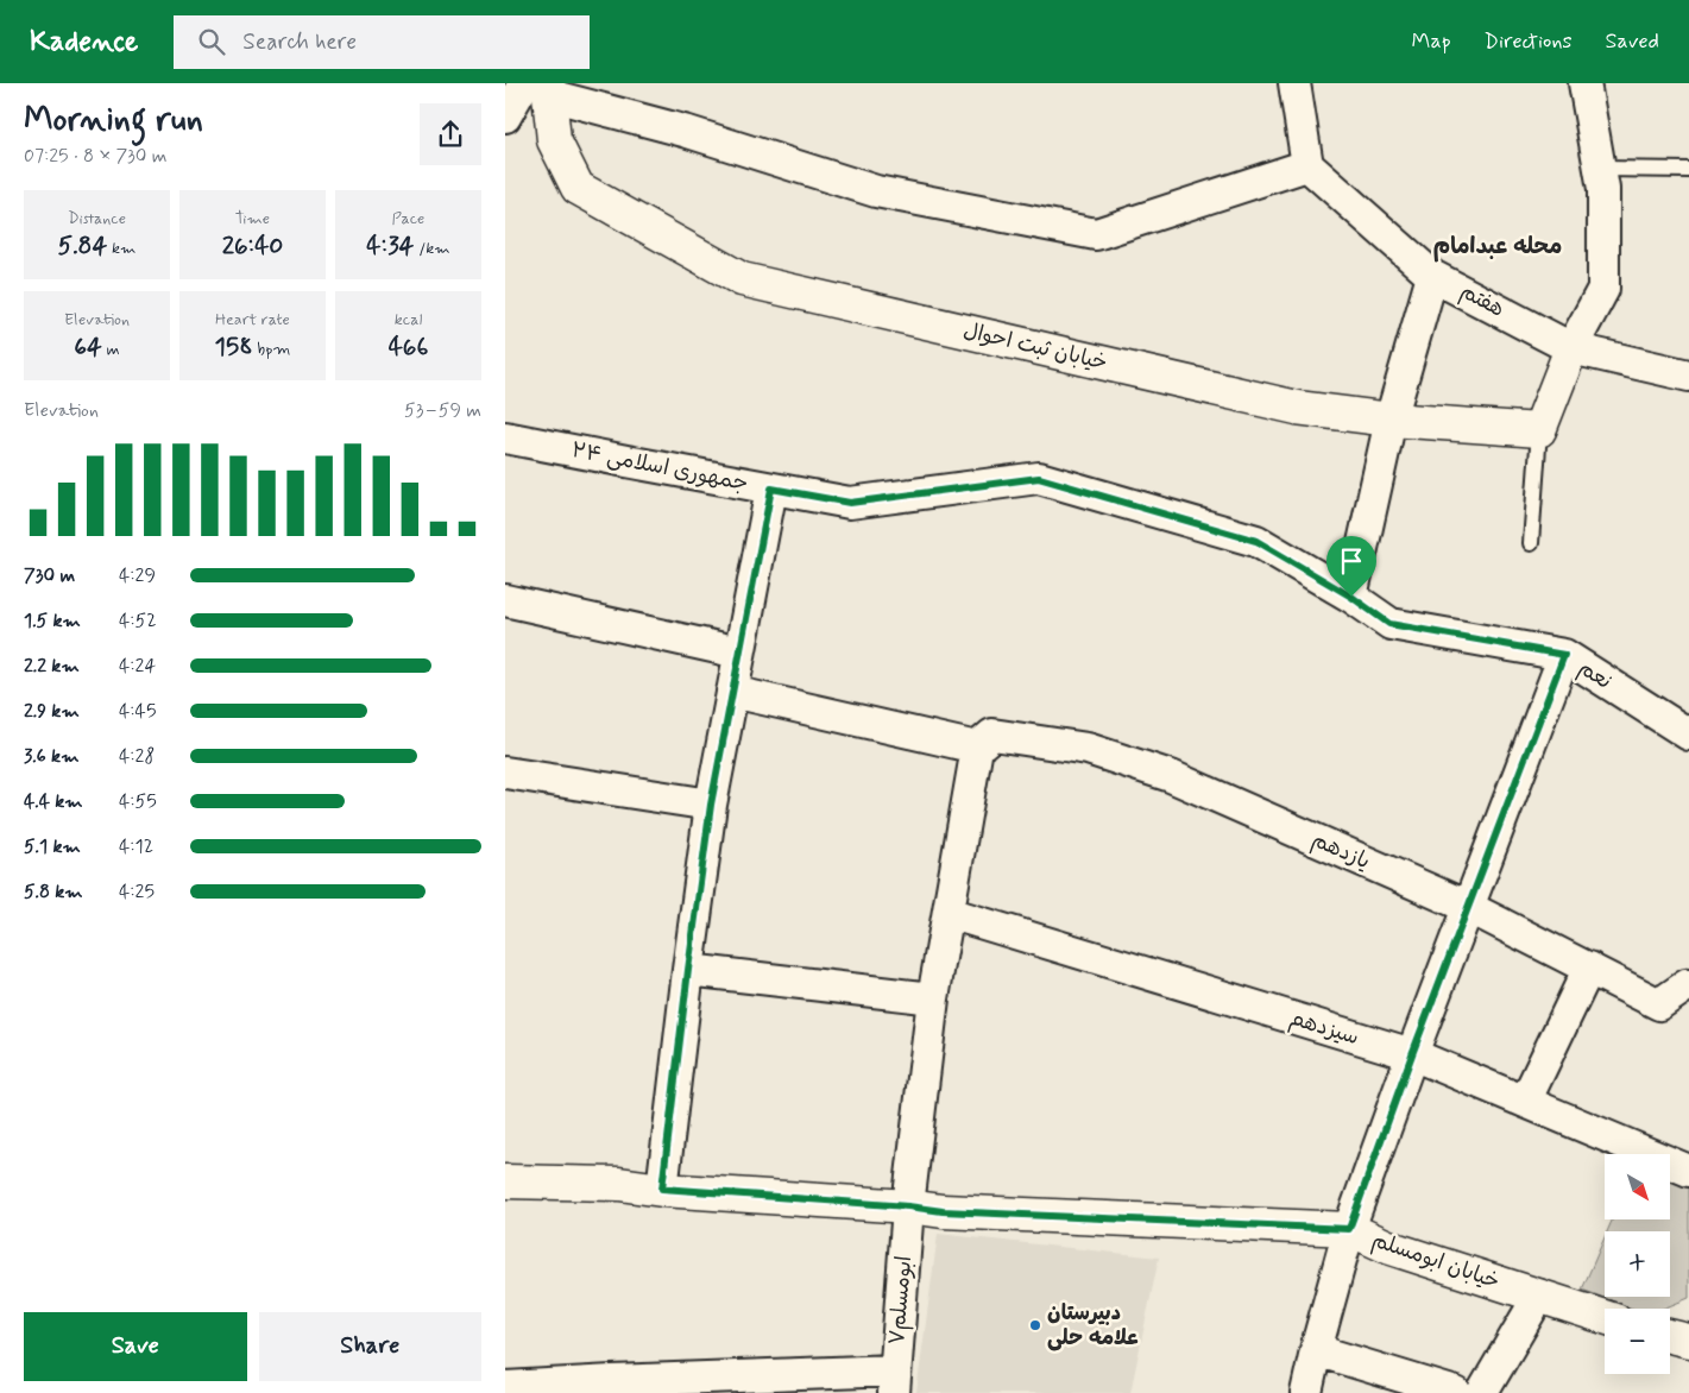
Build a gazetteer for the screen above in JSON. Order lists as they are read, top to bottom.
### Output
{
  "streets": {
    "street": [
      "هفتم",
      "خیابان ثبت احوال",
      "جمهوری اسلامی ۲۴",
      "نعم",
      "یازدهم",
      "سیزدهم",
      "خیابان ابومسلم",
      "ابومسلم۷"
    ]
  },
  "crossings": [
    ["جمهوری اسلامی ۲۴", "نعم"],
    ["یازدهم", "ابومسلم۷"],
    ["سیزدهم", "ابومسلم۷"],
    ["خیابان ابومسلم", "ابومسلم۷"]
  ],
  "districts": ["محله عبدامام"],
  "places": ["دبیرستان علامه حلی"],
  "north": "bottom right",
  "page": {
    "header": "Kadence",
    "search": "Search here",
    "nav": ["Map", "Directions", "Saved"],
    "heading": ["Morning run", "07:25 · 8 × 730 m"],
    "stats": [
      ["Distance", "5.84 km"],
      ["Time", "26:40"],
      ["Pace", "4:34 /km"],
      ["Elevation", "64 m"],
      ["Heart rate", "158 bpm"],
      ["kcal", "466"]
    ],
    "chart": ["Elevation", "53–59 m"],
    "list": [
      {
        "name": "730 m",
        "note": "4:29"
      },
      {
        "name": "1.5 km",
        "note": "4:52"
      },
      {
        "name": "2.2 km",
        "note": "4:24"
      },
      {
        "name": "2.9 km",
        "note": "4:45"
      },
      {
        "name": "3.6 km",
        "note": "4:28"
      },
      {
        "name": "4.4 km",
        "note": "4:55"
      },
      {
        "name": "5.1 km",
        "note": "4:12"
      },
      {
        "name": "5.8 km",
        "note": "4:25"
      }
    ],
    "map_buttons": ["+", "−"],
    "buttons": ["Save", "Share"]
  }
}
